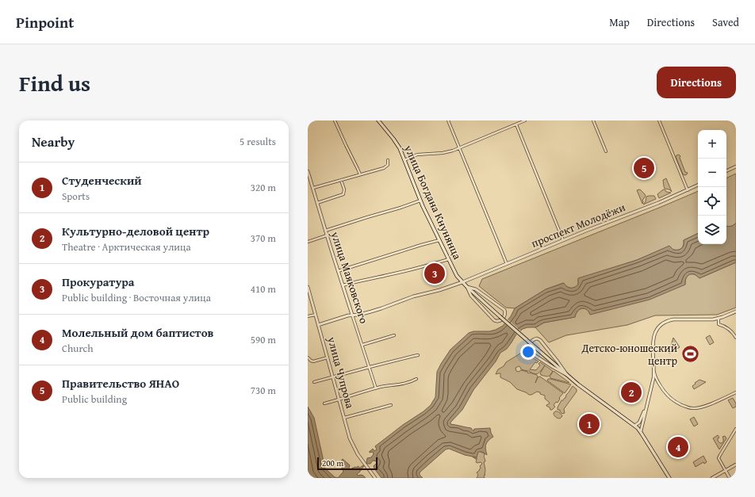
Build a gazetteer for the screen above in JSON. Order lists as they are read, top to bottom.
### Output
{
  "streets": {
    "main road": ["улица Богдана Кнунянца"],
    "street": ["проспект Молодёжи", "улица Маяковского", "улица Чупрова"]
  },
  "crossings": [
    ["улица Богдана Кнунянца", "проспект Молодёжи"],
    ["проспект Молодёжи", "улица Маяковского"],
    ["проспект Молодёжи", "улица Чупрова"]
  ],
  "places": {
    "sports": ["Детско-юношеский центр"]
  },
  "scale_bar": "200 m",
  "page": {
    "header": "Pinpoint",
    "nav": ["Map", "Directions", "Saved"],
    "title": "Find us",
    "buttons": "Directions",
    "heading": ["Nearby", "5 results"],
    "map_buttons": ["+", "−"],
    "pins": [
      "5",
      "3",
      "2",
      "1",
      "4"
    ],
    "list": [
      {
        "mark": "1",
        "name": "Студенческий",
        "note": "Sports",
        "value": "320 m"
      },
      {
        "mark": "2",
        "name": "Культурно-деловой центр",
        "note": "Theatre · Арктическая улица",
        "value": "370 m"
      },
      {
        "mark": "3",
        "name": "Прокуратура",
        "note": "Public building · Восточная улица",
        "value": "410 m"
      },
      {
        "mark": "4",
        "name": "Молельный дом баптистов",
        "note": "Church",
        "value": "590 m"
      },
      {
        "mark": "5",
        "name": "Правительство ЯНАО",
        "note": "Public building",
        "value": "730 m"
      }
    ],
    "scale": "200 m"
  }
}
